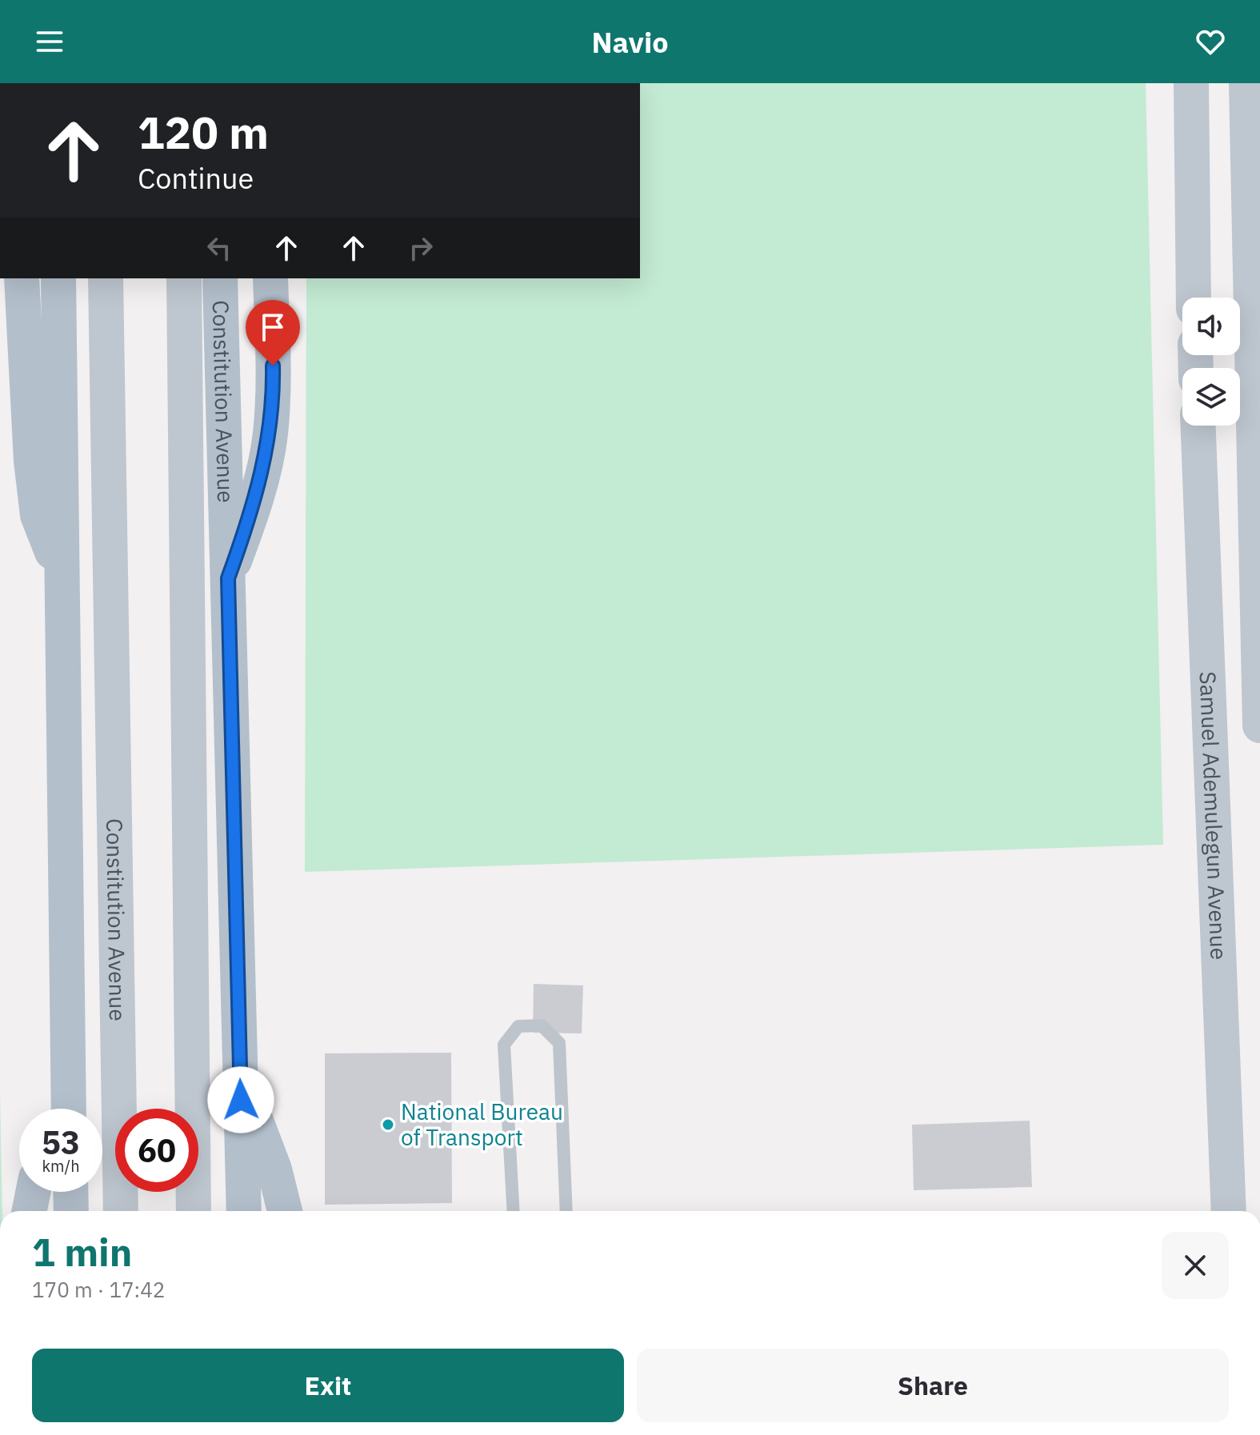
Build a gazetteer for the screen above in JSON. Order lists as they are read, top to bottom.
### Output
{
  "streets": {
    "main road": ["Constitution Avenue", "Samuel Ademulegun Avenue"]
  },
  "places": ["National Bureau of Transport"],
  "page": {
    "header": "Navio",
    "turn": ["120 m", "Continue"],
    "speed": "53 km/h",
    "limit": "60",
    "heading": ["1 min", "170 m · 17:42"],
    "buttons": ["Exit", "Share"]
  }
}
